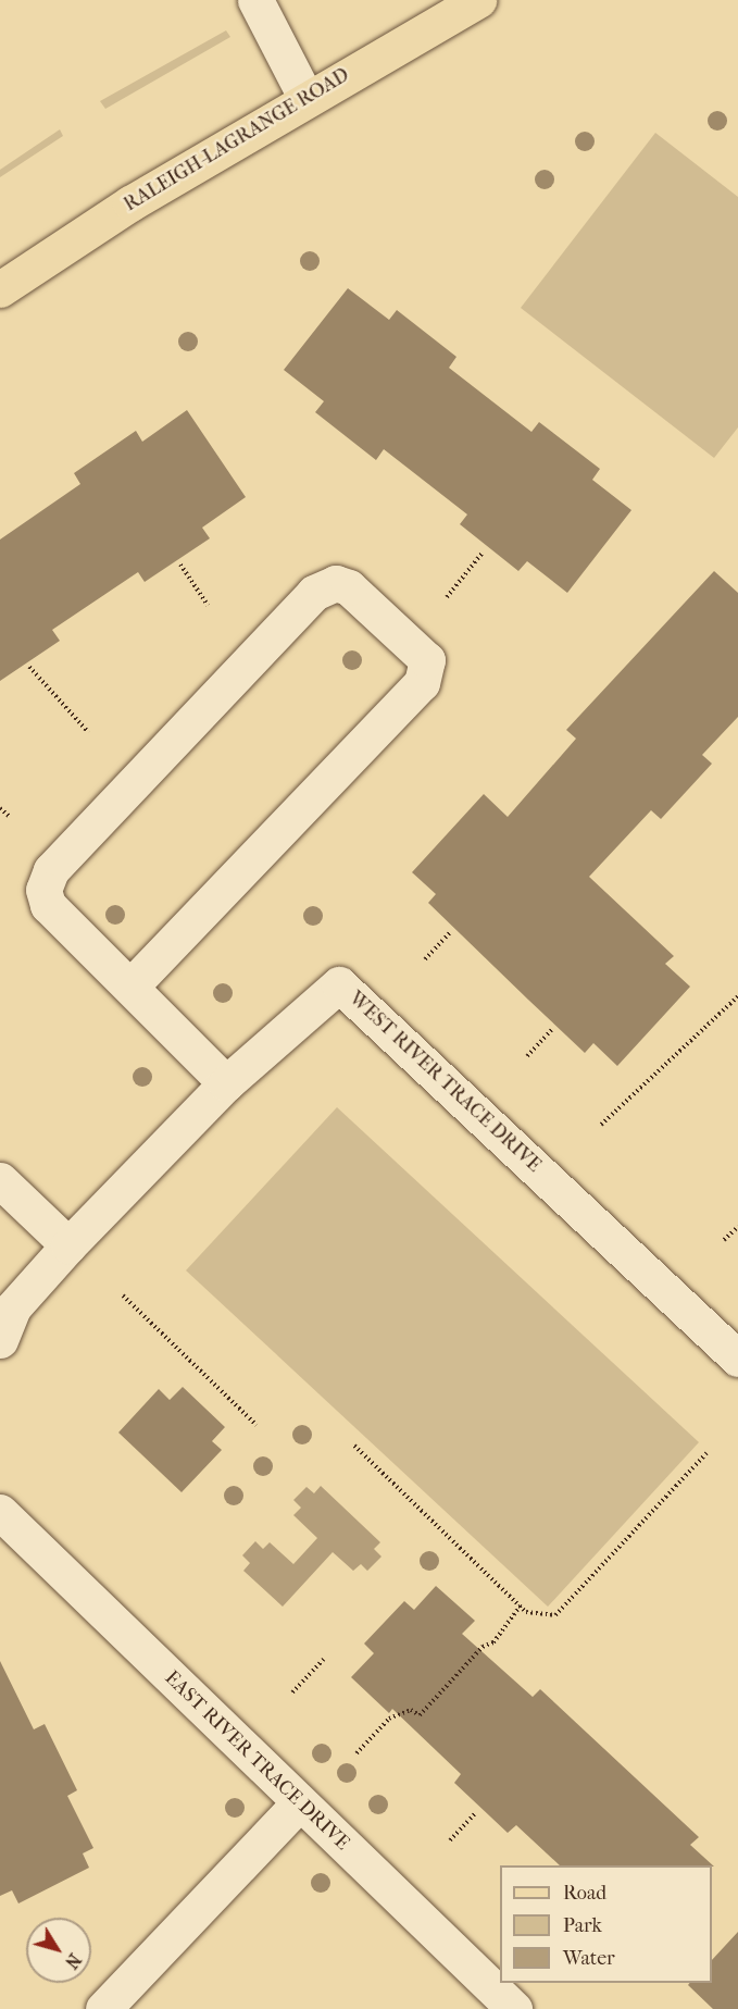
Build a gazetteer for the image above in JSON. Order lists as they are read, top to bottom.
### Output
{
  "streets": {
    "main road": ["RALEIGH-LAGRANGE ROAD"],
    "street": ["WEST RIVER TRACE DRIVE", "EAST RIVER TRACE DRIVE"]
  },
  "legend": ["Road", "Park", "Water"],
  "north": "bottom right"
}
